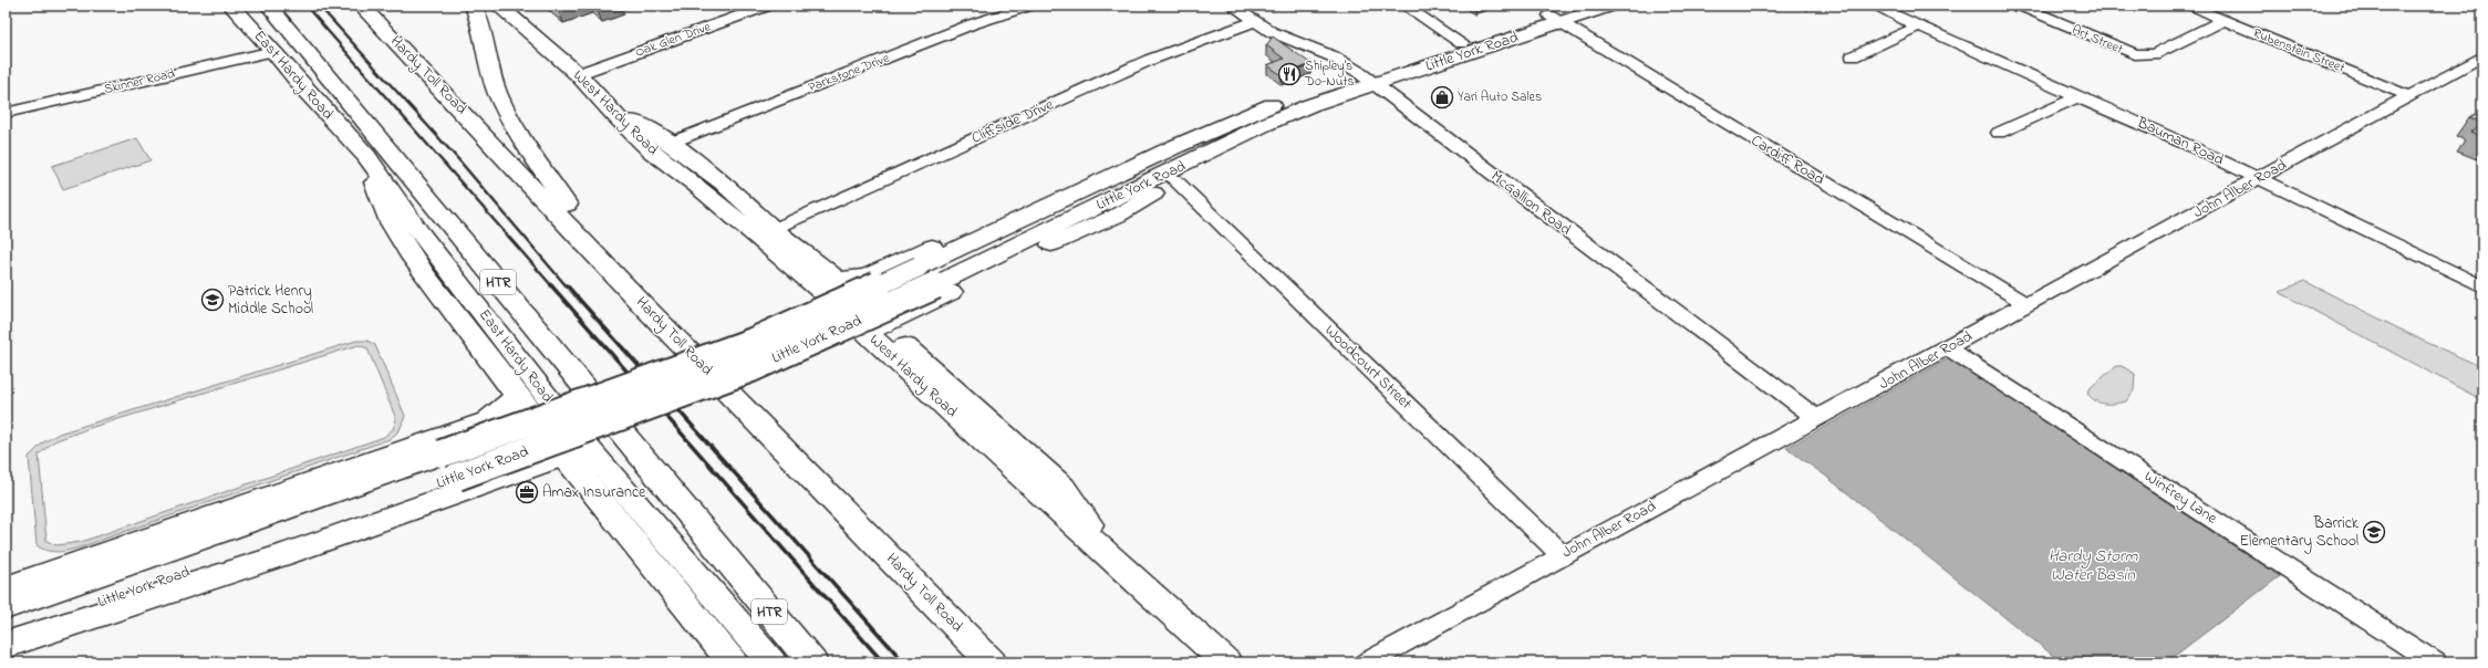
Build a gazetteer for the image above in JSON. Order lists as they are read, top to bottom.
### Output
{
  "streets": {
    "main road": [
      "Little York Road",
      "East Hardy Road",
      "Hardy Toll Road",
      "West Hardy Road",
      "HTR"
    ],
    "street": [
      "Oak Glen Drive",
      "Art Street",
      "Rubenstein Street",
      "Parkstone Drive",
      "Skinner Road",
      "Cliffside Drive",
      "Bauman Road",
      "Cardiff Road",
      "John Alber Road",
      "McGallion Road",
      "Woodcourt Street",
      "Winfrey Lane"
    ]
  },
  "crossings": [
    ["Oak Glen Drive", "West Hardy Road"],
    ["Art Street", "Rubenstein Street"],
    ["Rubenstein Street", "John Alber Road"],
    ["Little York Road", "East Hardy Road"],
    ["Little York Road", "West Hardy Road"],
    ["Little York Road", "Cardiff Road"],
    ["Little York Road", "McGallion Road"],
    ["East Hardy Road", "Skinner Road"],
    ["Cliffside Drive", "McGallion Road"],
    ["Bauman Road", "John Alber Road"],
    ["Cardiff Road", "John Alber Road"],
    ["John Alber Road", "McGallion Road"],
    ["John Alber Road", "Woodcourt Street"],
    ["John Alber Road", "Winfrey Lane"]
  ],
  "water": ["Hardy Storm Water Basin"],
  "places": {
    "restaurant": ["Shipley's Do-Nuts"],
    "shop": ["Yari Auto Sales"],
    "school or university": ["Patrick Henry Middle School", "Barrick Elementary School"],
    "office": ["Amax Insurance"]
  }
}
